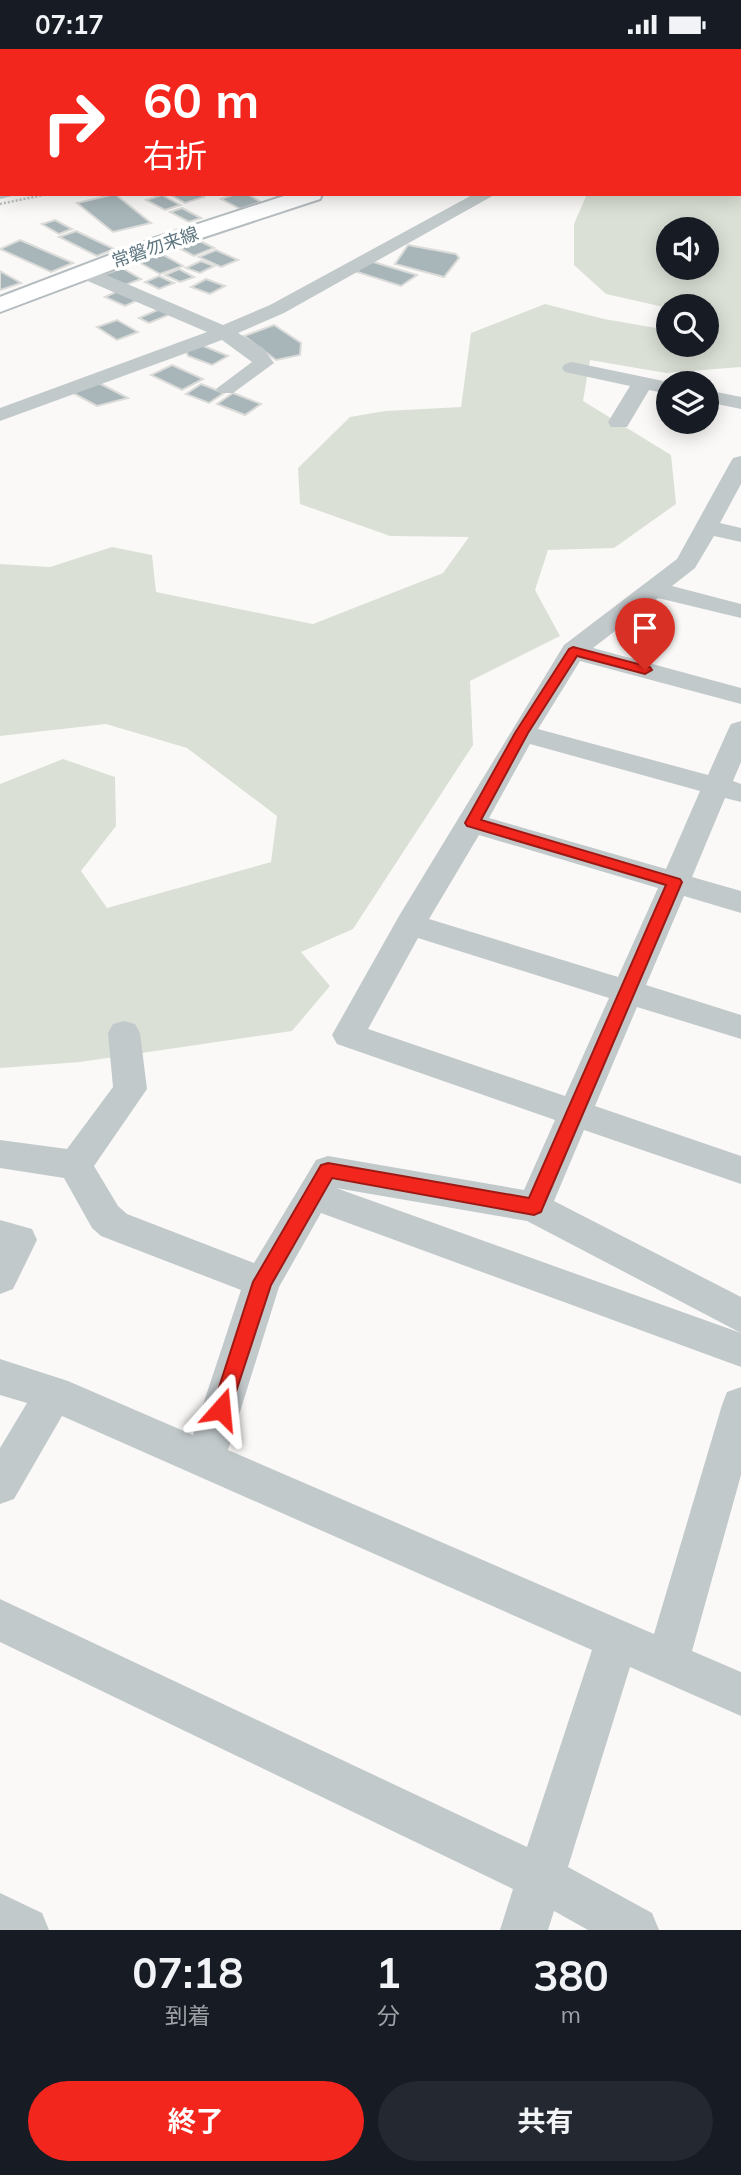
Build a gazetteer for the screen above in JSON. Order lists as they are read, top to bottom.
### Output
{
  "streets": {
    "main road": ["常磐勿来線"]
  },
  "page": {
    "status": "07:17",
    "turn": ["60 m", "右折"],
    "eta": [
      "07:18",
      "到着",
      "1",
      "分",
      "380",
      "m"
    ],
    "buttons": ["終了", "共有"]
  }
}
